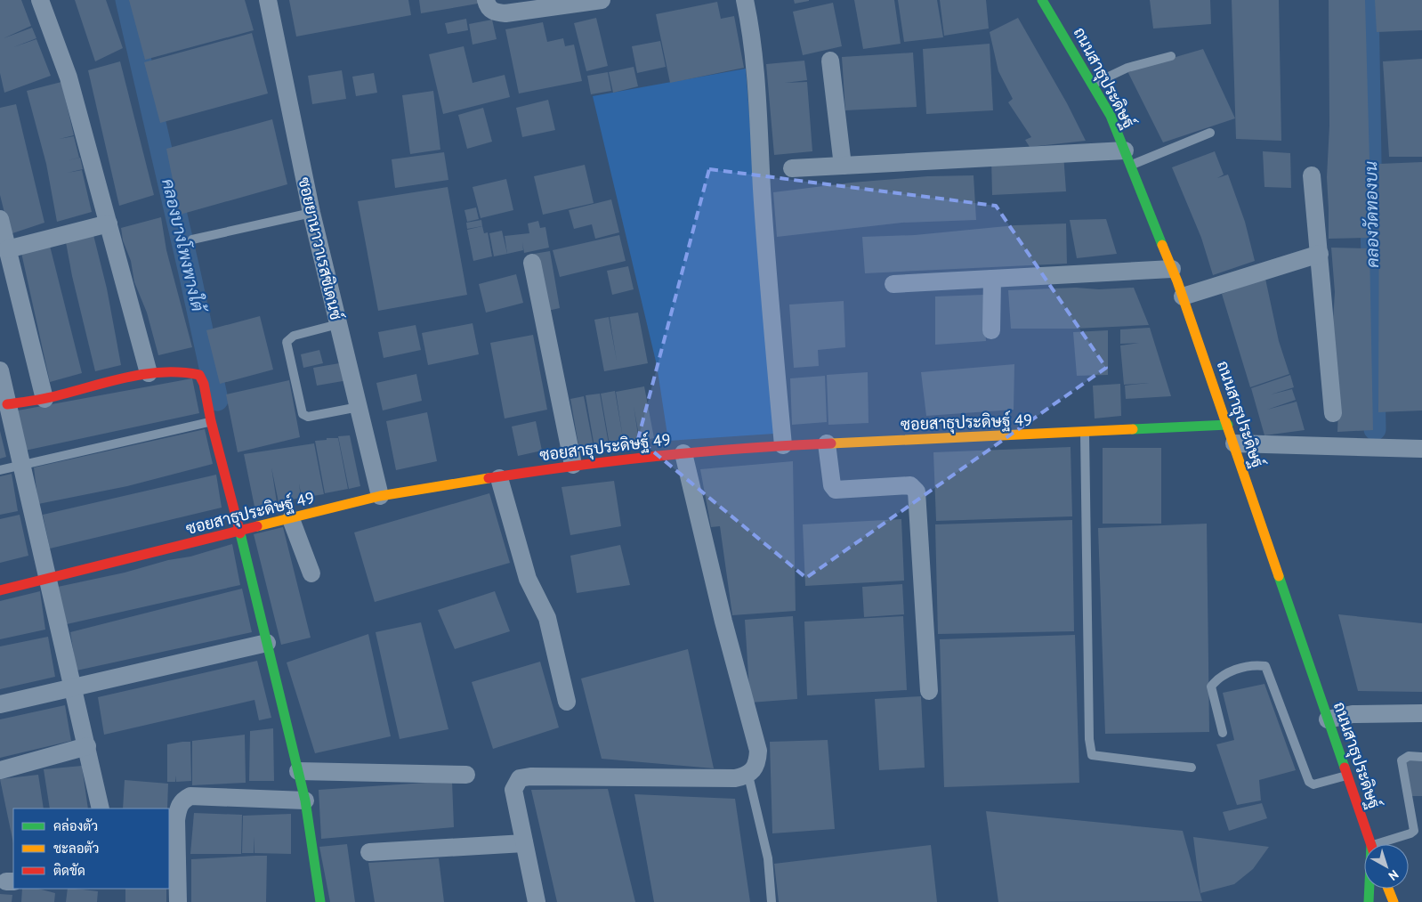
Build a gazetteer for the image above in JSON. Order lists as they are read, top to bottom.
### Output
{
  "streets": {
    "street": ["ถนนสาธุประดิษฐ์", "ซอยยานาวาเรสซิเดนซ์", "ซอยสาธุประดิษฐ์ 49"]
  },
  "crossings": [
    ["ถนนสาธุประดิษฐ์", "ซอยสาธุประดิษฐ์ 49"],
    ["ซอยยานาวาเรสซิเดนซ์", "ซอยสาธุประดิษฐ์ 49"]
  ],
  "water": ["คลองวัดทองบน", "คลองบางโพงพางใต้"],
  "legend": ["คล่องตัว", "ชะลอตัว", "ติดขัด"],
  "north": "bottom right"
}
